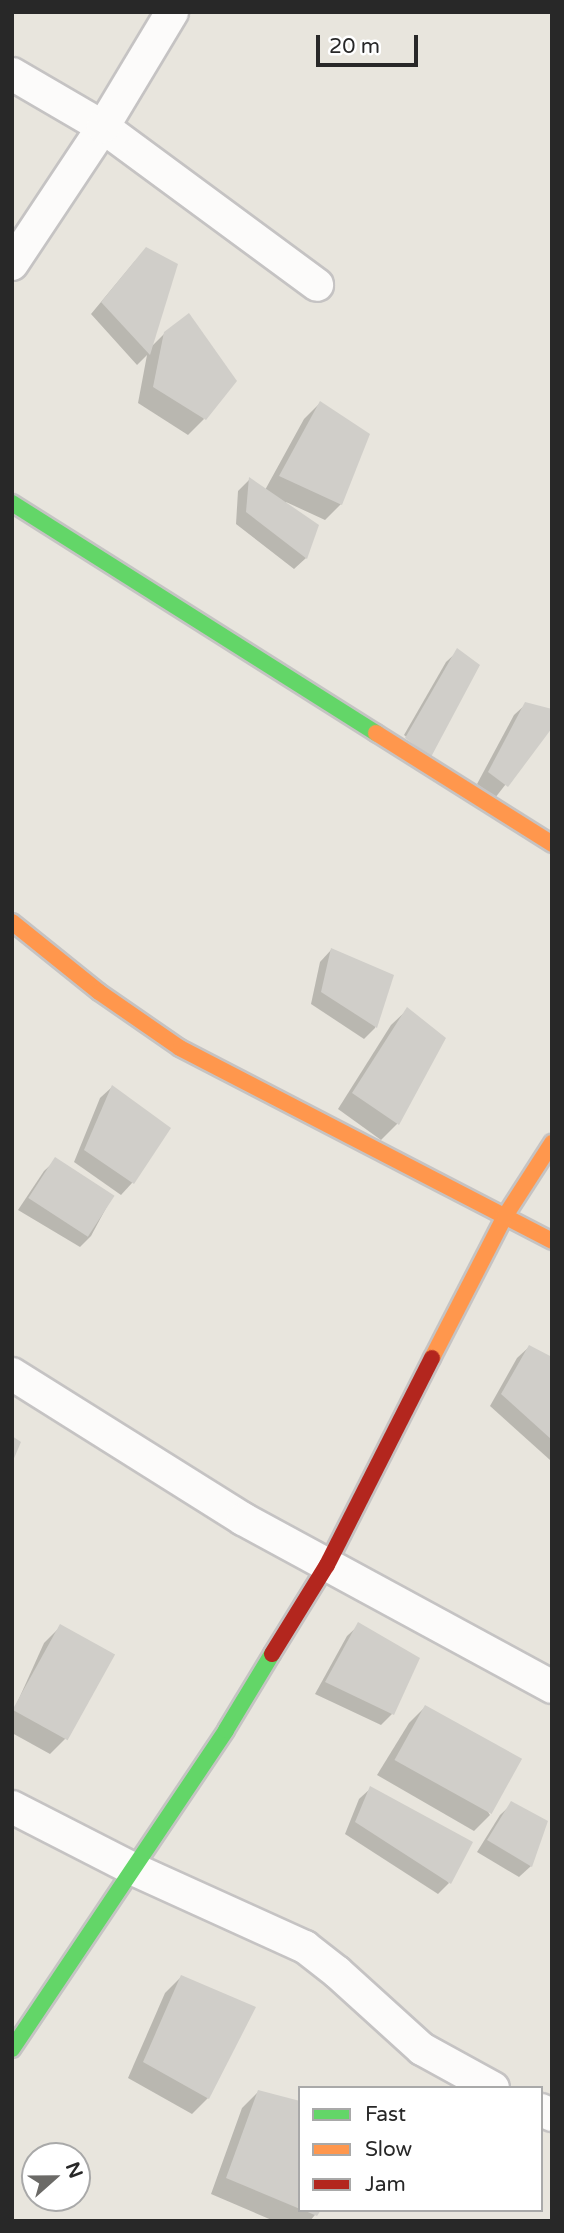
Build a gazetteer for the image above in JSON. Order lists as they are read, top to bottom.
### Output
{
  "legend": ["Fast", "Slow", "Jam"],
  "scale_bar": "20 m",
  "north": "right"
}
